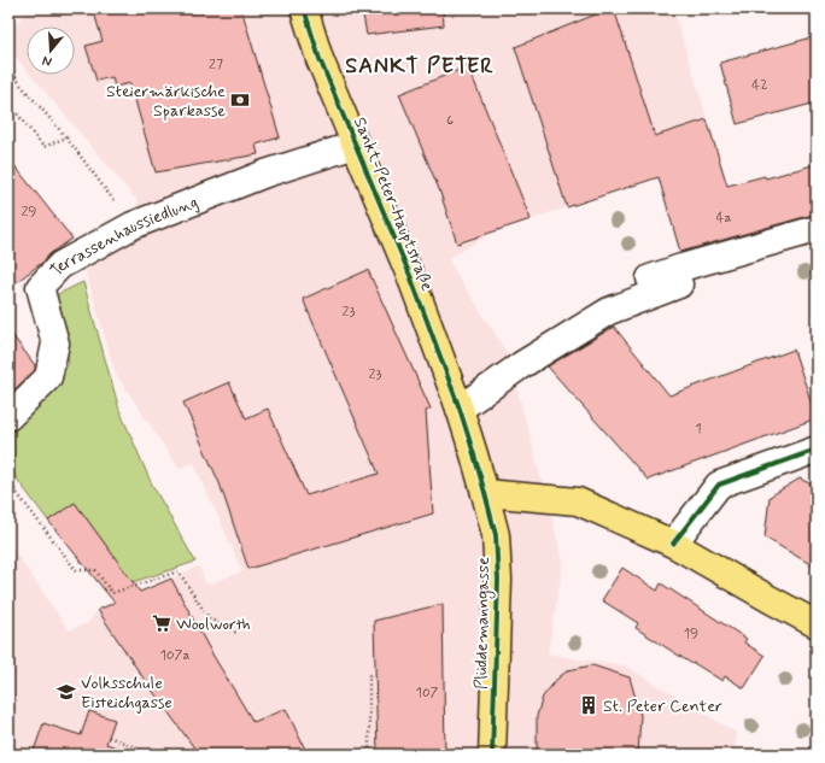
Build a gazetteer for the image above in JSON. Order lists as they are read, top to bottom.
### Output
{
  "streets": {
    "main road": ["Sankt-Peter-Hauptstraße", "Plüddemanngasse"],
    "street": ["Terrassenhaussiedlung"]
  },
  "crossings": [
    ["Sankt-Peter-Hauptstraße", "Terrassenhaussiedlung"],
    ["Sankt-Peter-Hauptstraße", "Plüddemanngasse"]
  ],
  "districts": ["SANKT PETER"],
  "places": {
    "bank": ["Steiermärkische Sparkasse"],
    "supermarket": ["Woolworth"],
    "school or university": ["Volksschule Eisteichgasse"],
    "building": ["St. Peter Center"]
  },
  "house_numbers": [
    "27",
    "42",
    "6",
    "29",
    "4a",
    "23",
    "23",
    "1",
    "19",
    "107a",
    "107"
  ],
  "north": "bottom"
}
